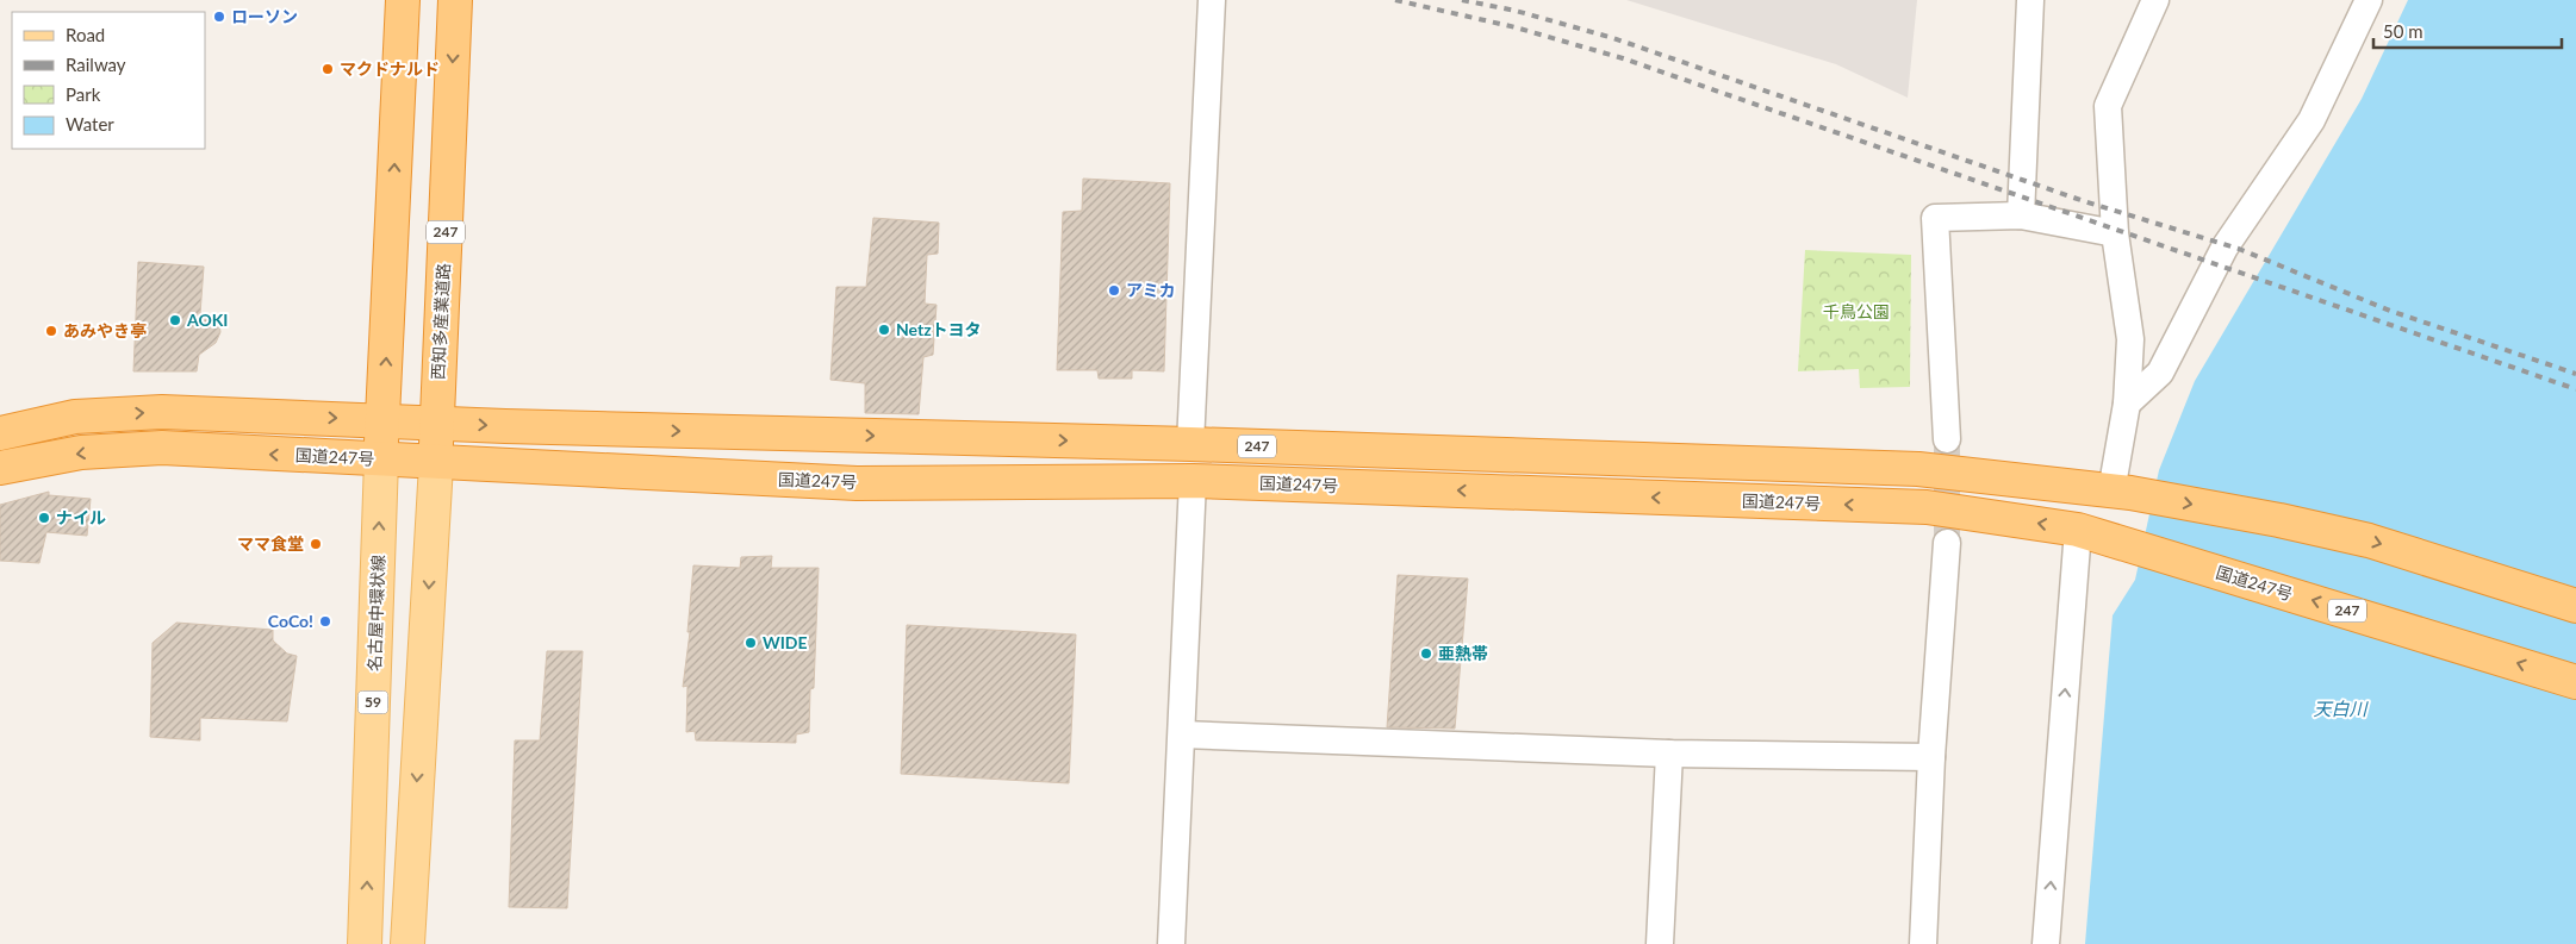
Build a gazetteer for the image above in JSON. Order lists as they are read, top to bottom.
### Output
{
  "streets": {
    "highway": ["247", "西知多産業道路", "国道247号"],
    "main road": ["名古屋中環状線", "59"]
  },
  "crossings": [
    ["247", "西知多産業道路"],
    ["西知多産業道路", "国道247号"],
    ["国道247号", "名古屋中環状線"]
  ],
  "water": ["天白川"],
  "parks": ["千鳥公園"],
  "places": [
    "ローソン",
    "マクドナルド",
    "アミカ",
    "AOKI",
    "Netzトヨタ",
    "あみやき亭",
    "ナイル",
    "ママ食堂",
    "CoCo!",
    "WIDE",
    "亜熱帯"
  ],
  "legend": [
    "Road",
    "Railway",
    "Park",
    "Water"
  ],
  "scale_bar": "50 m"
}
